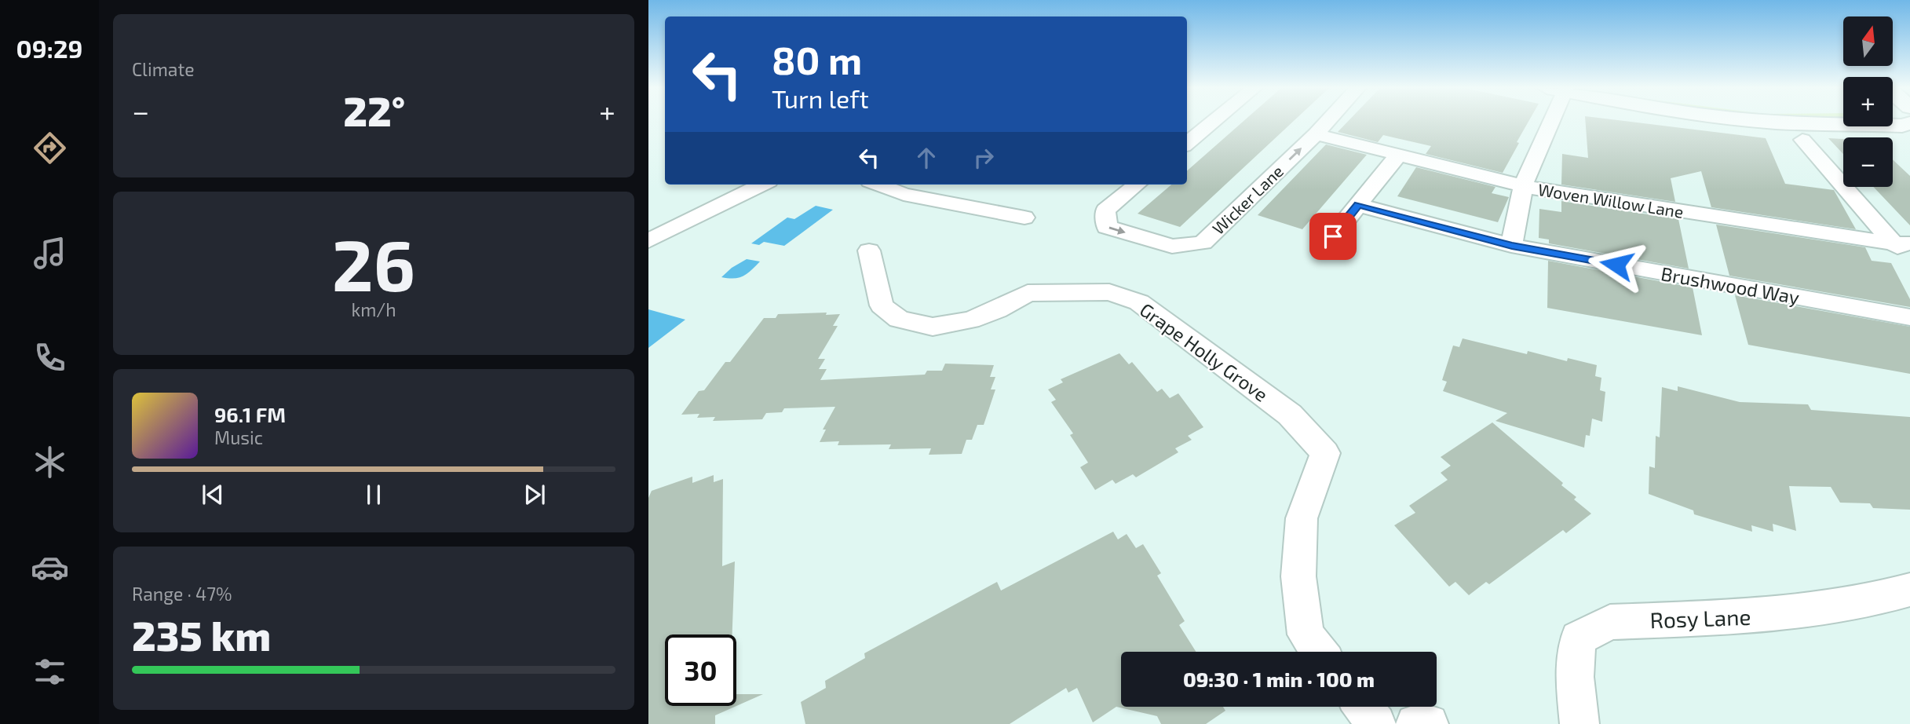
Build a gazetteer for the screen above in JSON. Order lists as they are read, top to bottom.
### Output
{
  "streets": {
    "street": [
      "Wicker Lane",
      "Woven Willow Lane",
      "Brushwood Way",
      "Grape Holly Grove",
      "Rosy Lane"
    ]
  },
  "crossings": [
    ["Wicker Lane", "Woven Willow Lane"]
  ],
  "north": "top",
  "page": {
    "tabs": "09:29",
    "tile": [
      "Climate",
      ["26", "km/h"],
      ["Range · 47%", "235 km"]
    ],
    "map_buttons": ["+", "−"],
    "turn": ["80 m", "Turn left"],
    "heat": ["−", "22°", "+"],
    "song": ["96.1 FM", "Music"],
    "limit": "30",
    "trip": "09:30 · 1 min · 100 m"
  }
}
